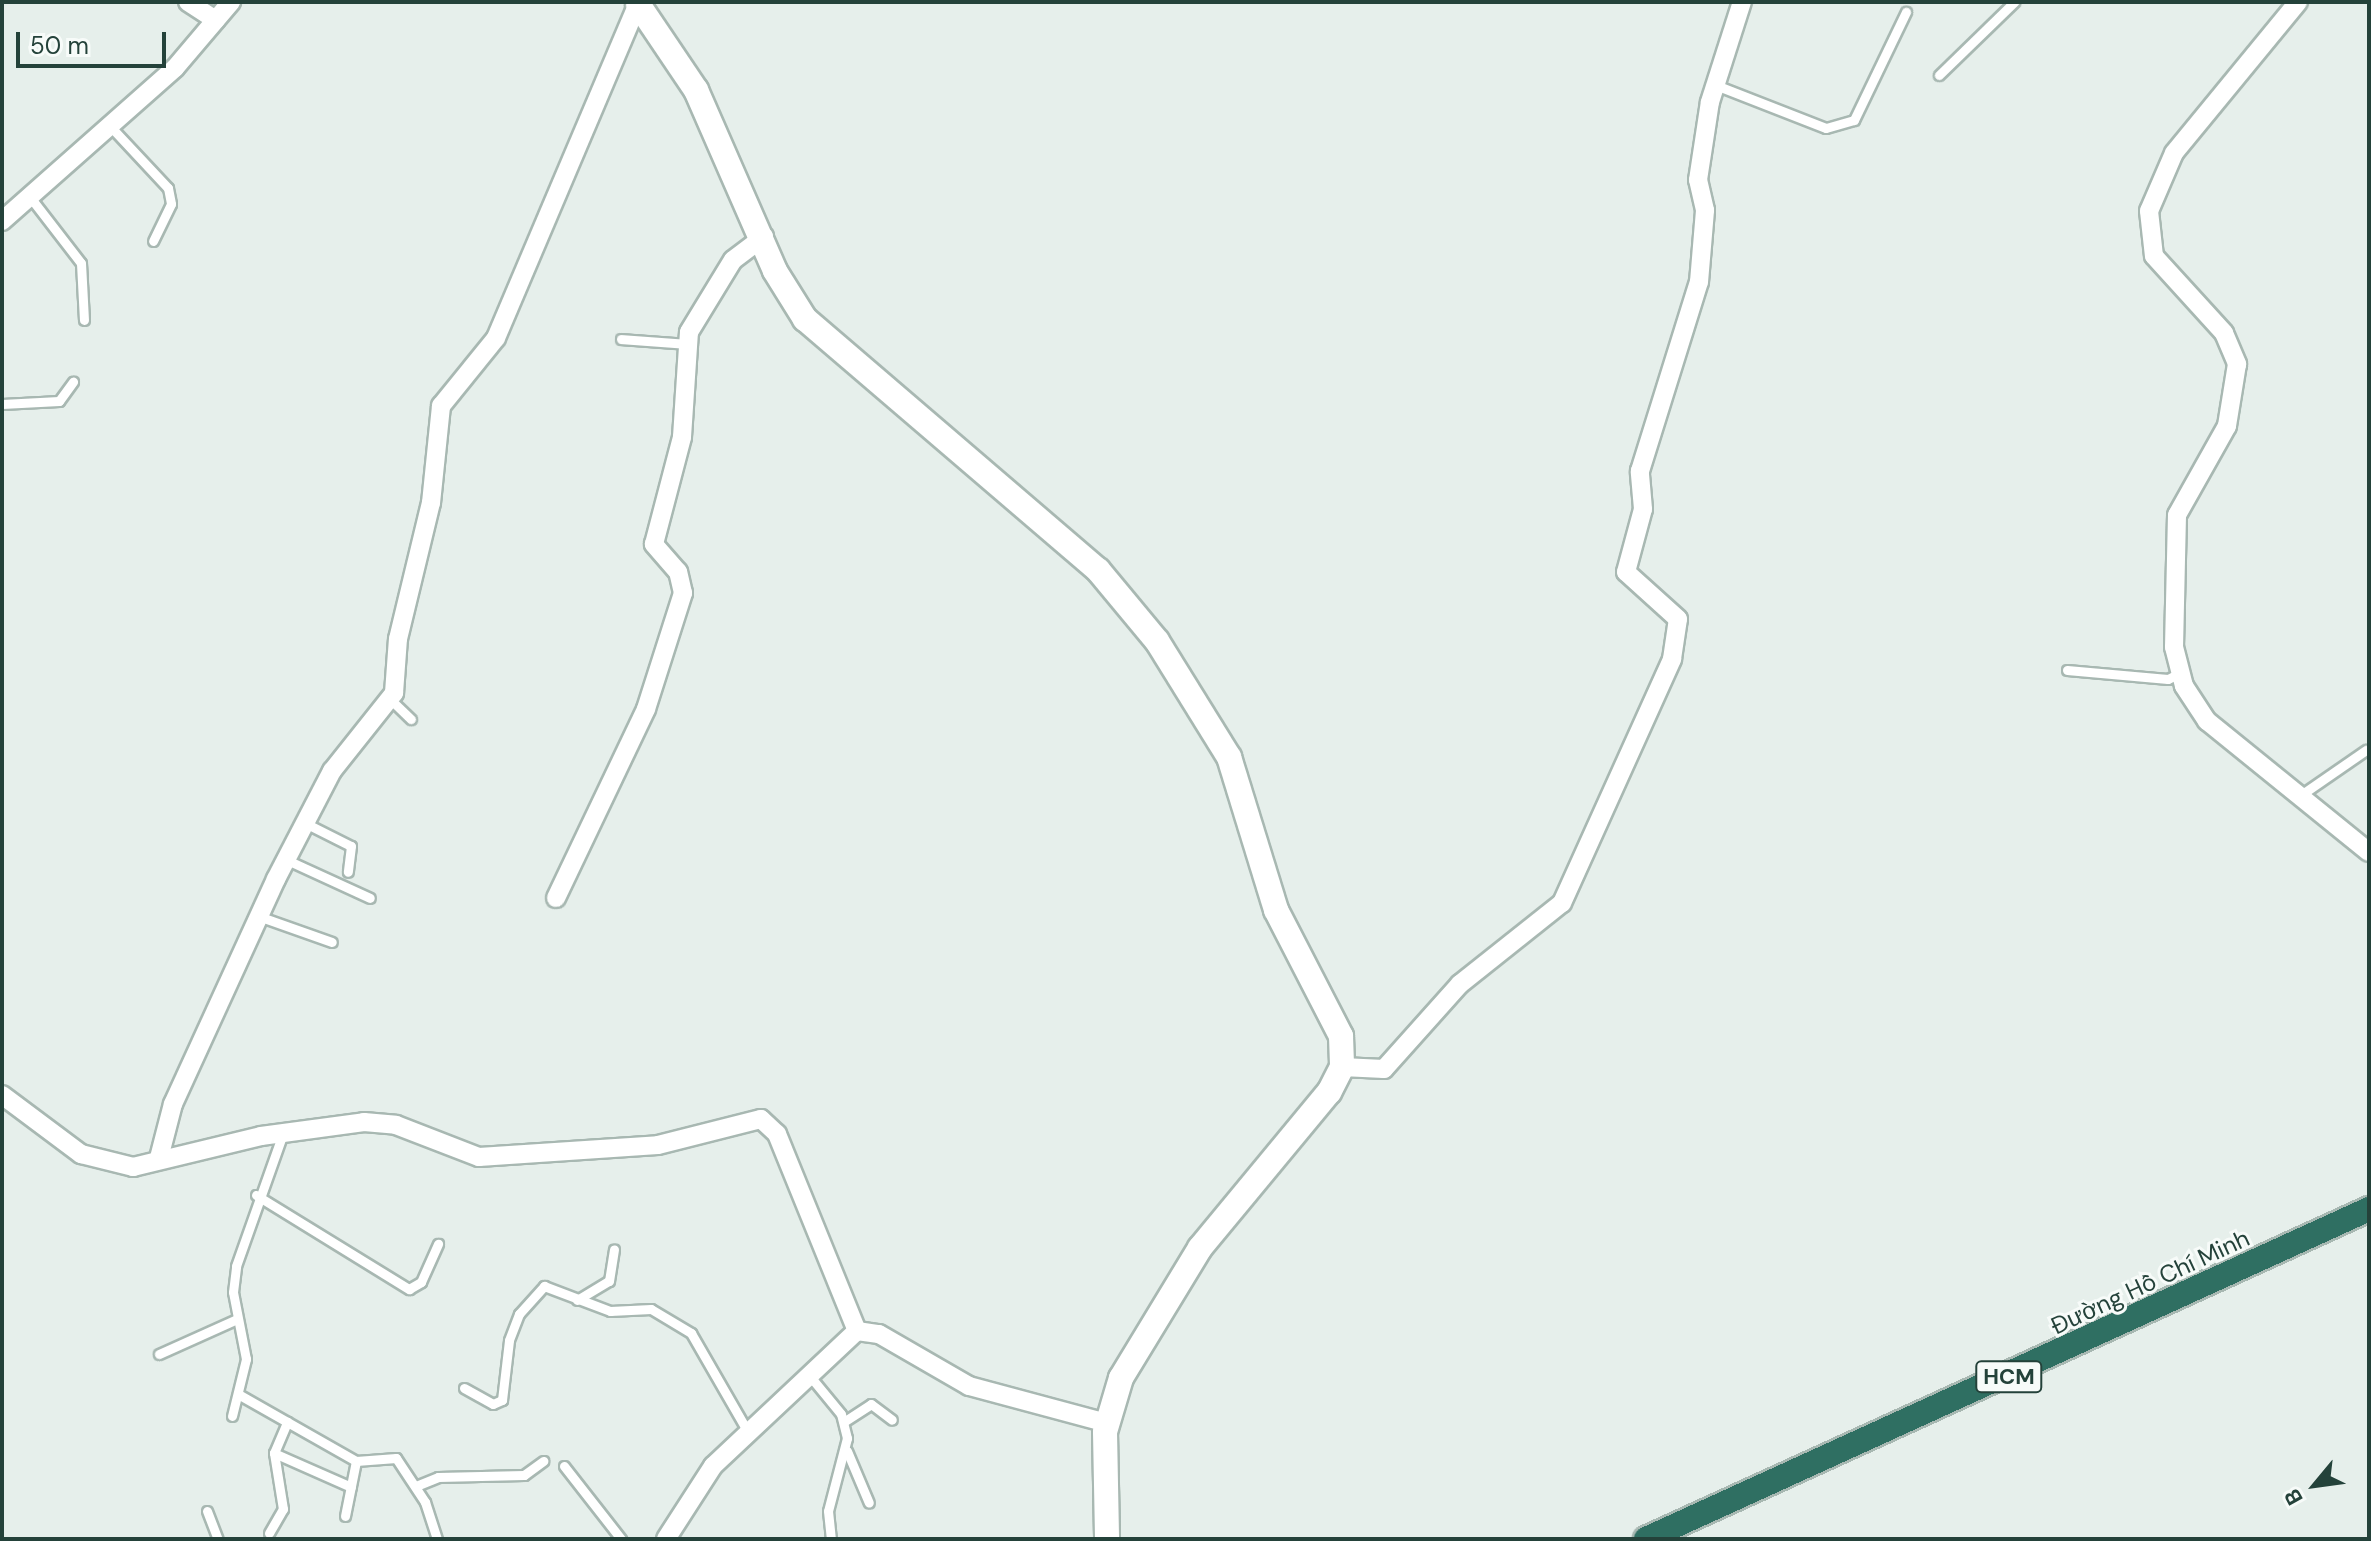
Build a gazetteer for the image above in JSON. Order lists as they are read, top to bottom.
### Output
{
  "streets": {
    "highway": ["Đường Hồ Chí Minh", "HCM"]
  },
  "scale_bar": "50 m",
  "north": "bottom left"
}
